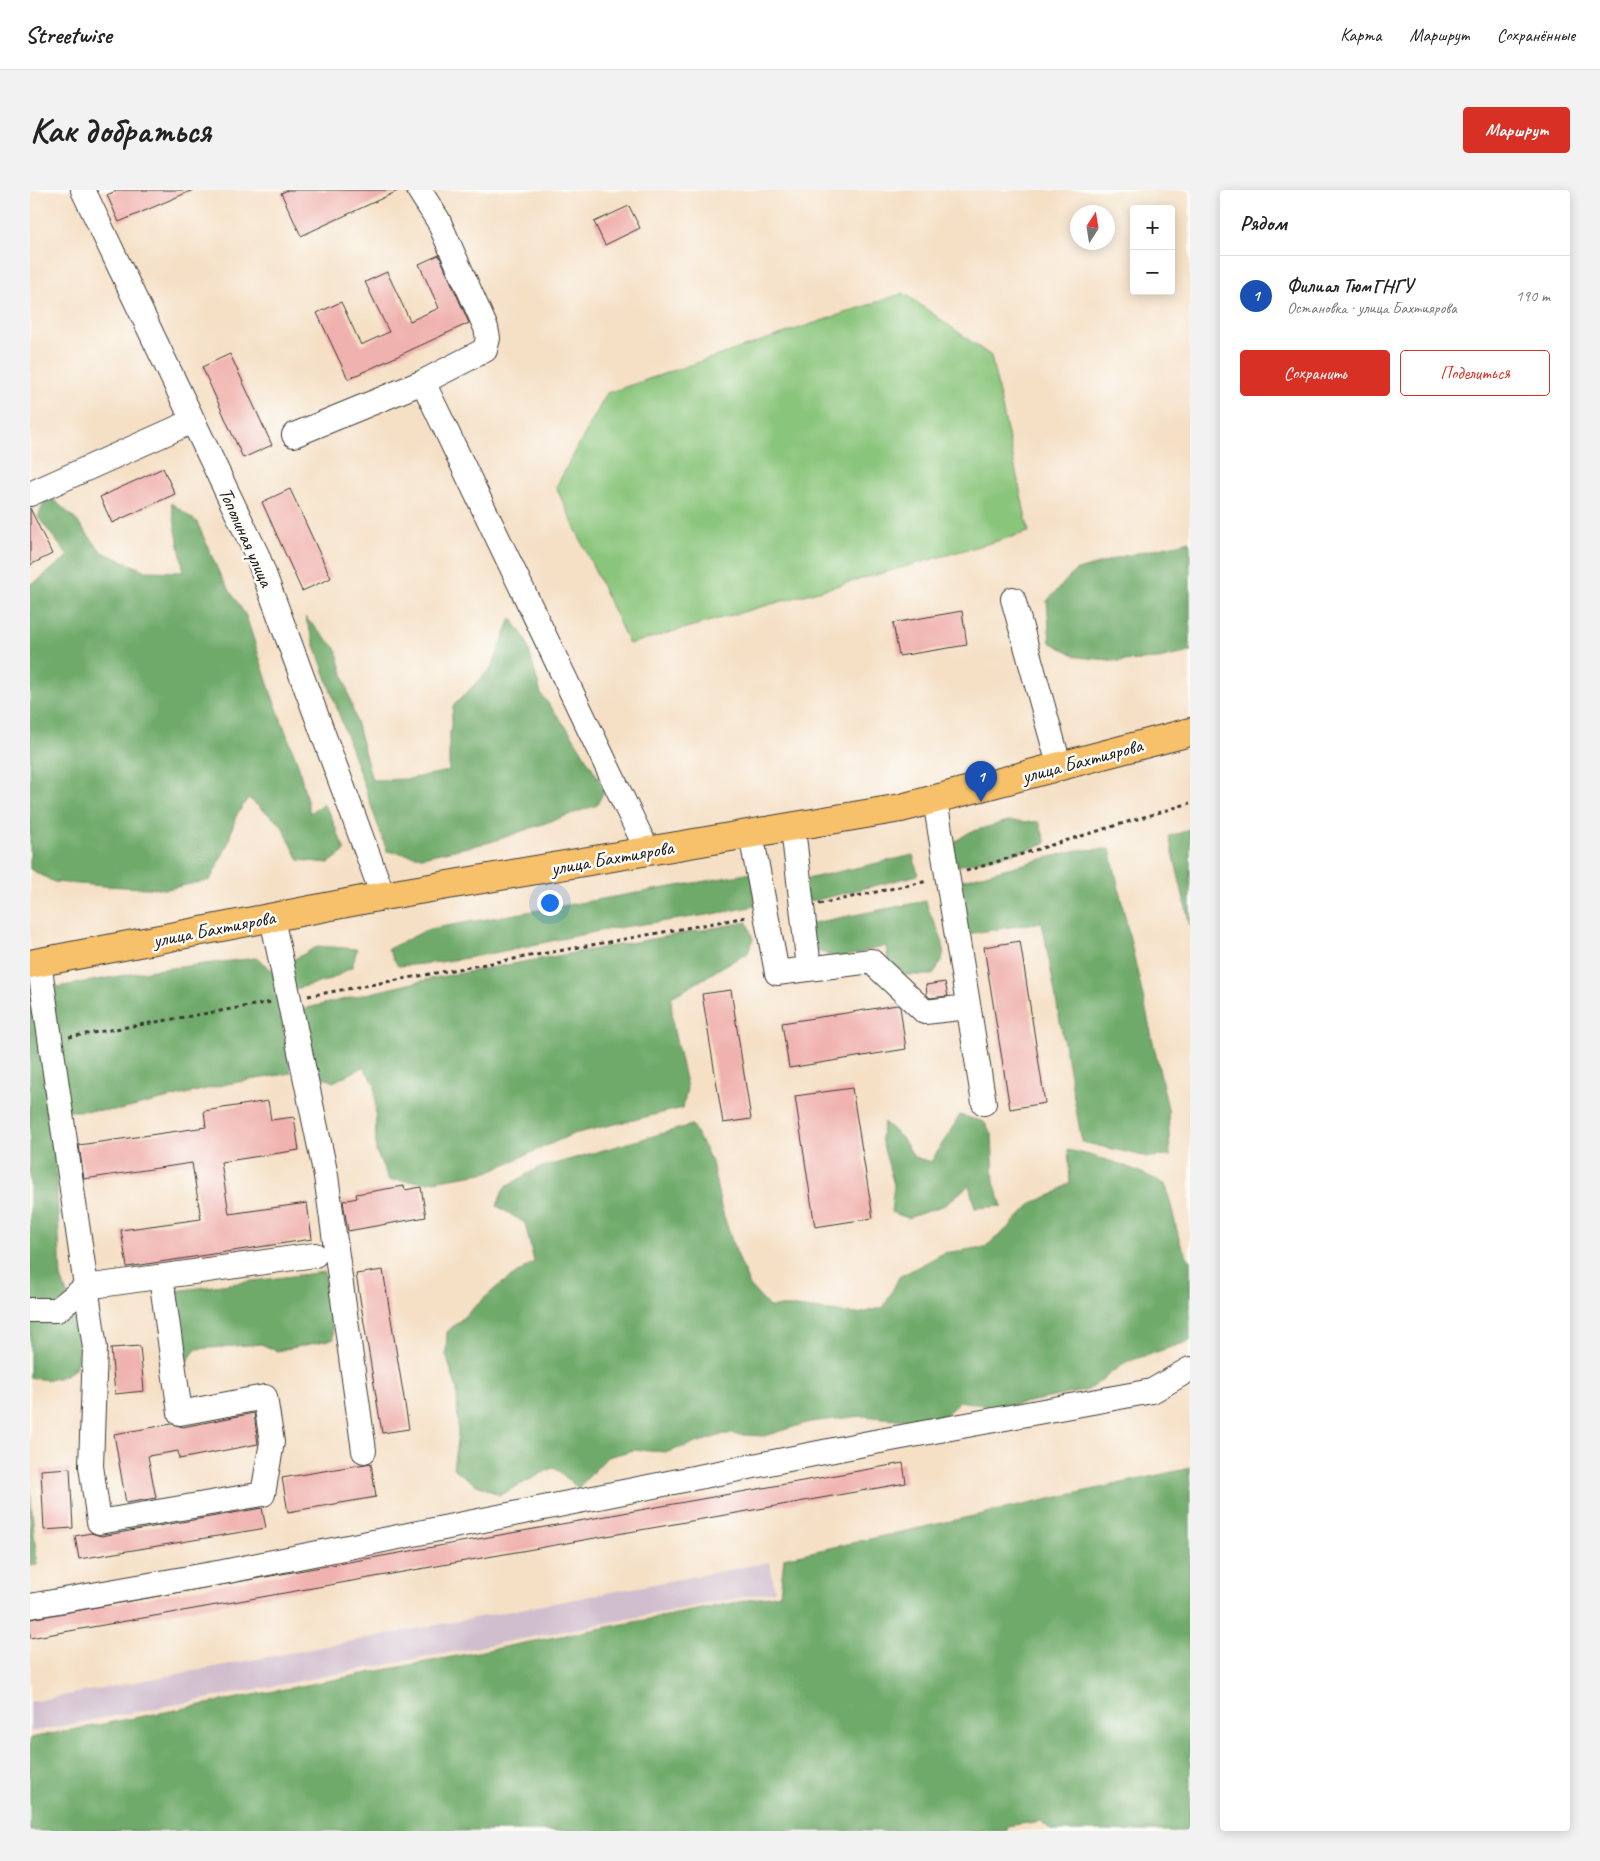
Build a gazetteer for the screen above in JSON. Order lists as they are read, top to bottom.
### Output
{
  "streets": {
    "main road": ["улица Бахтиярова"],
    "street": ["Тополиная улица"]
  },
  "crossings": [
    ["Тополиная улица", "улица Бахтиярова"]
  ],
  "north": "top",
  "page": {
    "header": "Streetwise",
    "nav": ["Карта", "Маршрут", "Сохранённые"],
    "buttons": [
      "Маршрут",
      ["Сохранить", "Поделиться"]
    ],
    "title": "Как добраться",
    "heading": "Рядом",
    "map_buttons": ["+", "−"],
    "list": [
      {
        "mark": "1",
        "name": "Филиал ТюмГНГУ",
        "note": "Остановка · улица Бахтиярова",
        "value": "190 m"
      }
    ],
    "pins": "1"
  }
}
